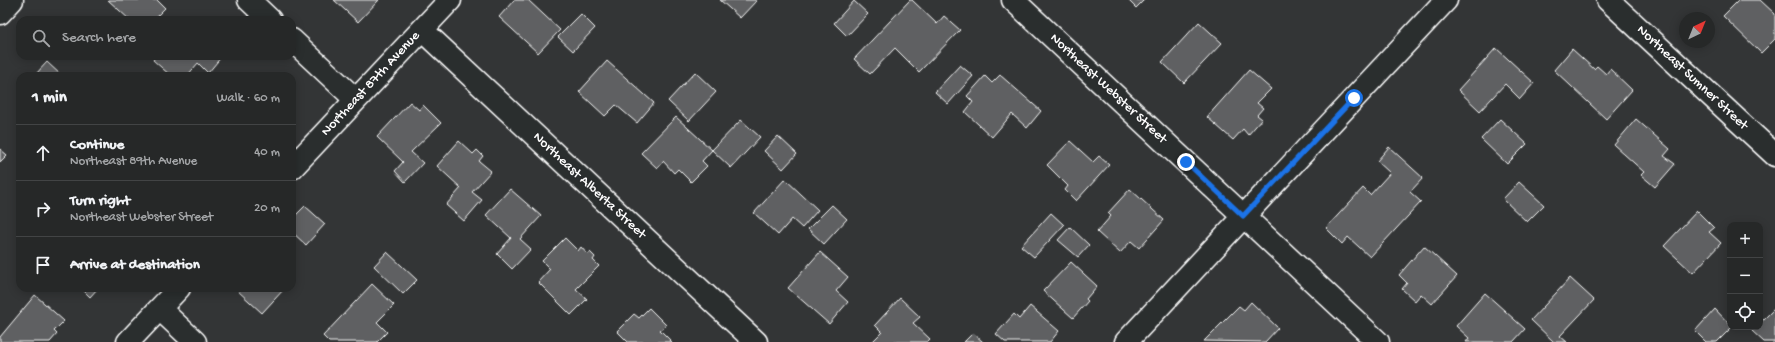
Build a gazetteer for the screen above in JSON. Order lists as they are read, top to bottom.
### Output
{
  "streets": {
    "street": [
      "Northeast Sumner Street",
      "Northeast 87th Avenue",
      "Northeast Webster Street",
      "Northeast Alberta Street"
    ]
  },
  "crossings": [
    ["Northeast 87th Avenue", "Northeast Alberta Street"]
  ],
  "north": "top right",
  "page": {
    "search": "Search here",
    "heading": ["1 min", "Walk · 60 m"],
    "list": [
      ["Continue", "Northeast 89th Avenue", "40 m"],
      ["Turn right", "Northeast Webster Street", "20 m"],
      "Arrive at destination"
    ],
    "map_buttons": ["+", "−"]
  }
}
